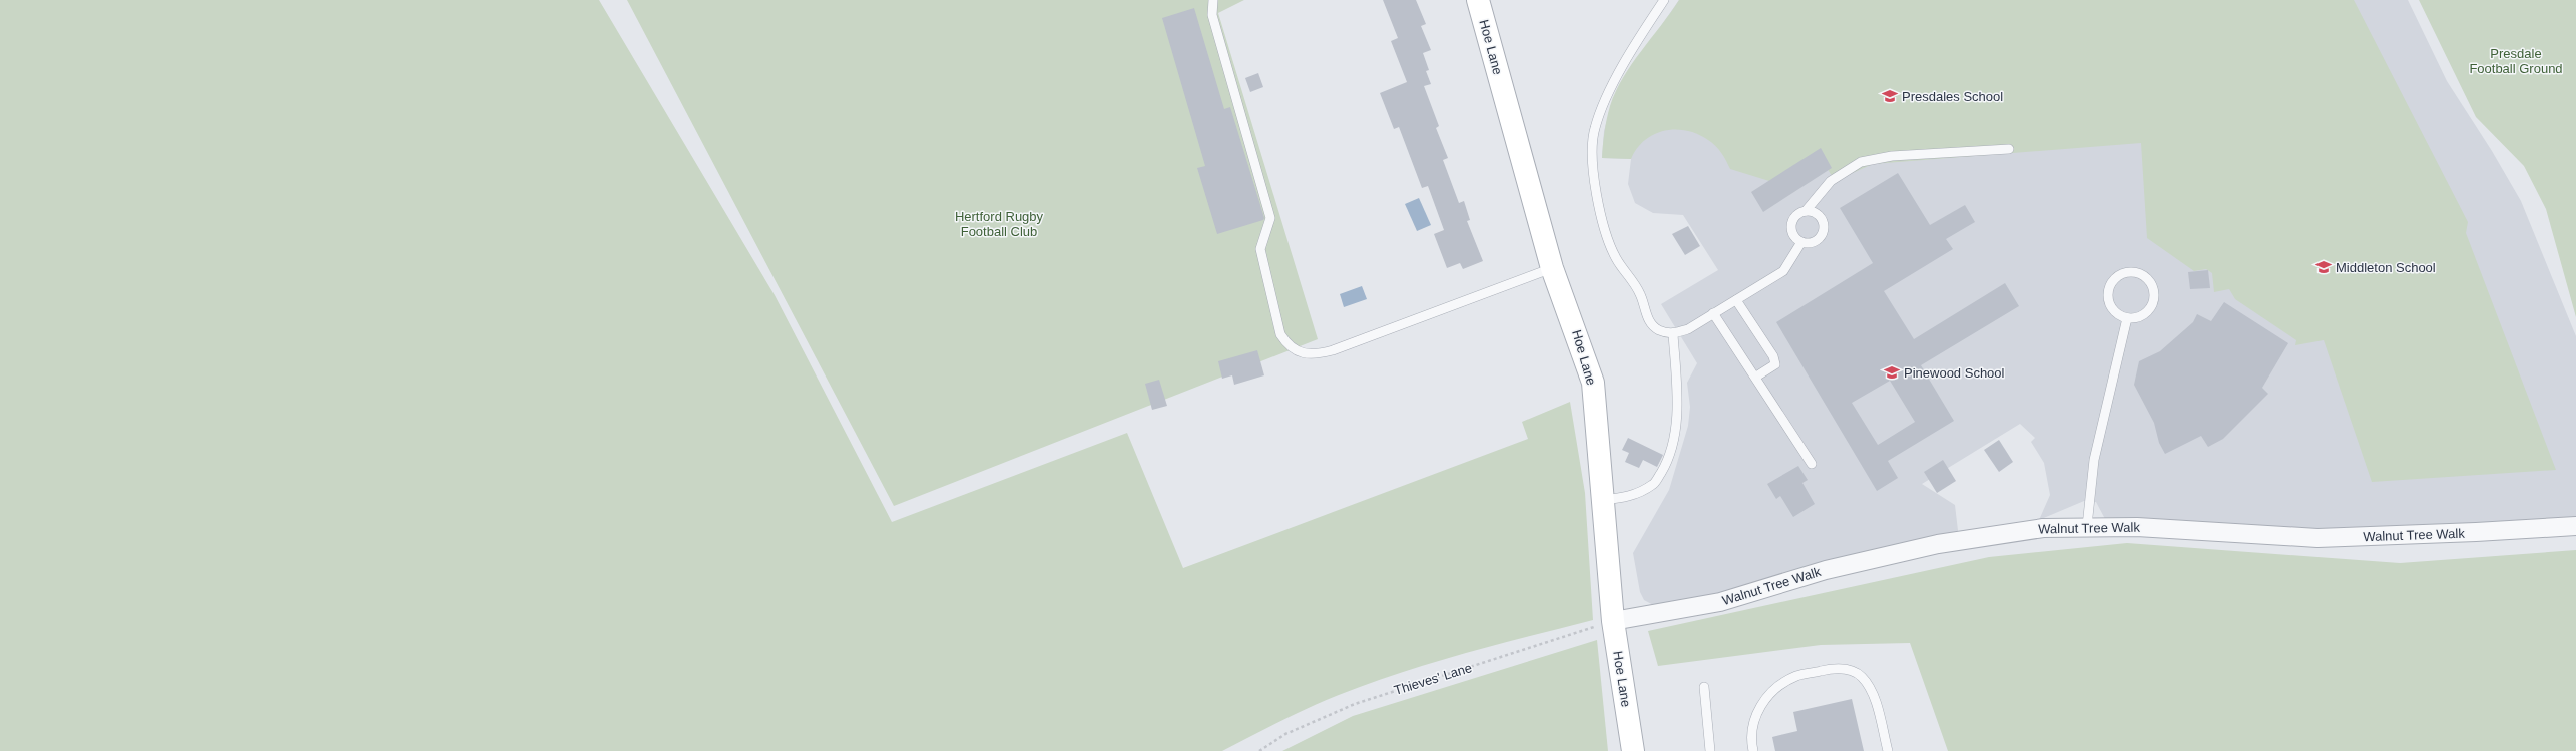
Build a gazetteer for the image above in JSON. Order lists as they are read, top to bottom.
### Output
{
  "streets": {
    "street": ["Hoe Lane", "Walnut Tree Walk"],
    "path": ["Thieves' Lane"]
  },
  "crossings": [
    ["Hoe Lane", "Walnut Tree Walk"],
    ["Hoe Lane", "Thieves' Lane"],
    ["Walnut Tree Walk", "Thieves' Lane"]
  ],
  "parks": ["Presdale Football Ground", "Hertford Rugby Football Club"],
  "places": {
    "school or university": ["Presdales School", "Middleton School", "Pinewood School"]
  }
}
